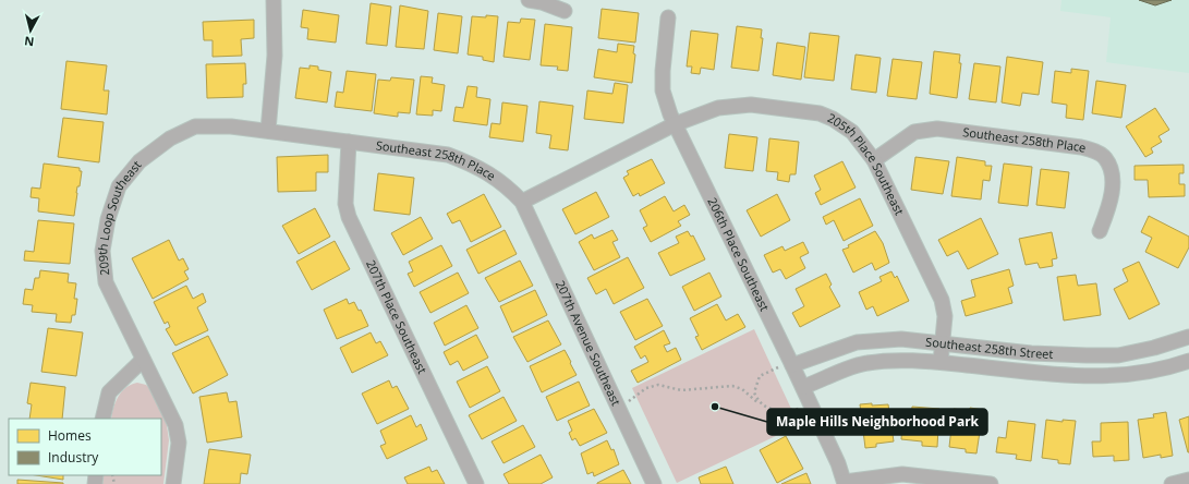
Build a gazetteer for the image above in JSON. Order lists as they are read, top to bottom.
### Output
{
  "streets": {
    "street": [
      "Southeast 258th Place",
      "205th Place Southeast",
      "209th Loop Southeast",
      "206th Place Southeast",
      "207th Place Southeast",
      "207th Avenue Southeast",
      "Southeast 258th Street"
    ]
  },
  "crossings": [
    ["Southeast 258th Place", "205th Place Southeast"],
    ["Southeast 258th Place", "209th Loop Southeast"],
    ["Southeast 258th Place", "207th Place Southeast"],
    ["Southeast 258th Place", "207th Avenue Southeast"],
    ["205th Place Southeast", "206th Place Southeast"],
    ["205th Place Southeast", "Southeast 258th Street"],
    ["206th Place Southeast", "Southeast 258th Street"]
  ],
  "places": ["Maple Hills Neighborhood Park"],
  "legend": ["Homes", "Industry"],
  "north": "bottom"
}
